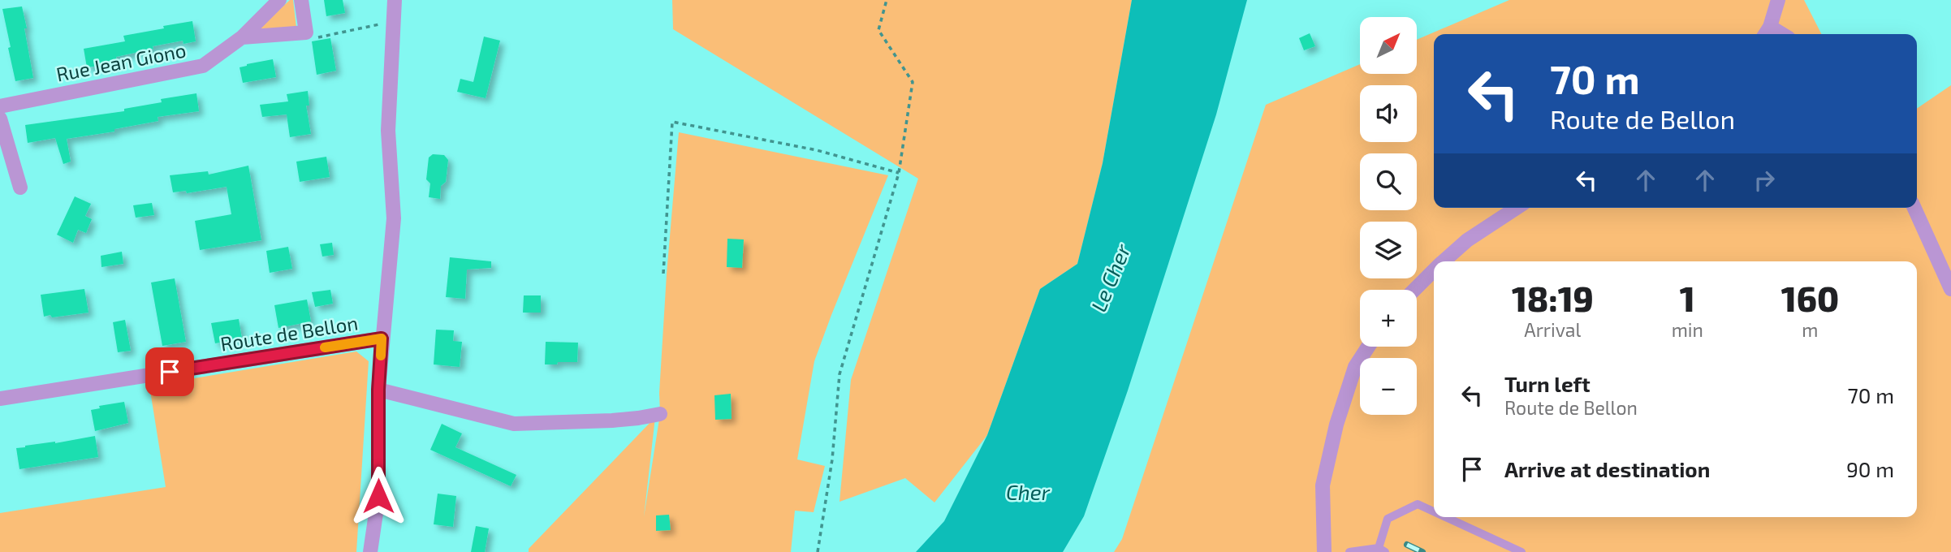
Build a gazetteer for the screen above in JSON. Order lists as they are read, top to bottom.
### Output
{
  "streets": {
    "street": ["Rue Jean Giono", "Route de Bellon"]
  },
  "water": ["Le Cher", "Cher"],
  "north": "top right",
  "page": {
    "map_buttons": ["+", "−"],
    "turn": ["70 m", "Route de Bellon"],
    "eta": [
      "18:19",
      "Arrival",
      "1",
      "min",
      "160",
      "m"
    ],
    "list": [
      {
        "name": "Turn left",
        "note": "Route de Bellon",
        "value": "70 m"
      },
      {
        "name": "Arrive at destination",
        "value": "90 m"
      }
    ]
  }
}
